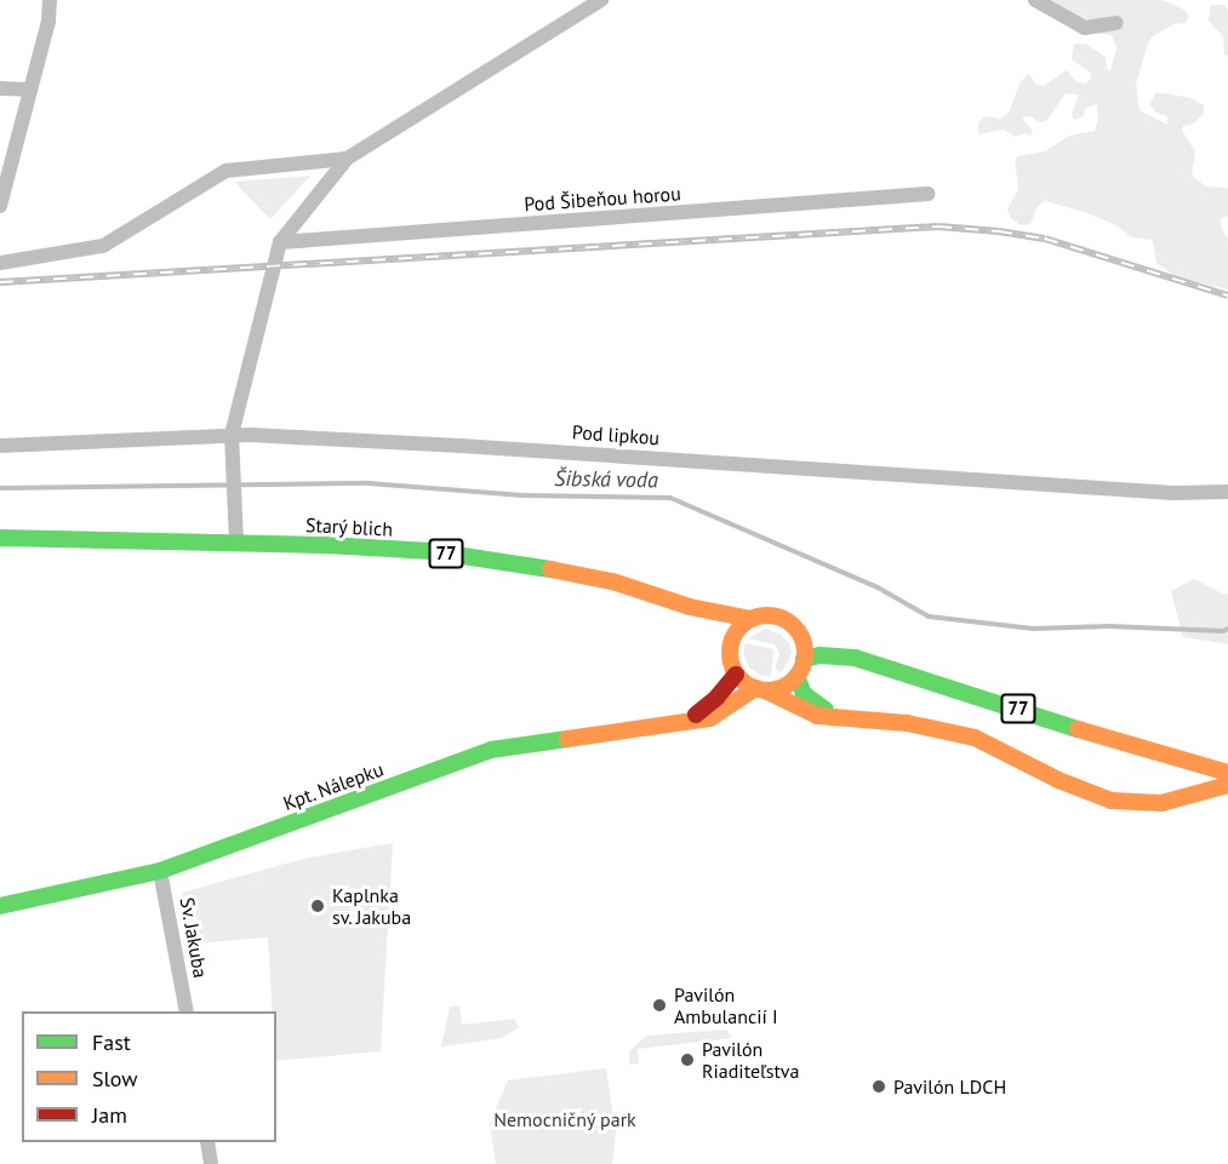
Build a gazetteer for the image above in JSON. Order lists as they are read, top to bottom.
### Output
{
  "streets": {
    "main road": ["Starý blich", "77", "Kpt. Nálepku"],
    "street": ["Pod Šibeňou horou", "Pod lipkou", "Sv. Jakuba"]
  },
  "crossings": [
    ["Starý blich", "77"],
    ["Starý blich", "Kpt. Nálepku"],
    ["77", "Kpt. Nálepku"],
    ["Kpt. Nálepku", "Sv. Jakuba"]
  ],
  "water": ["Šibská voda"],
  "parks": ["Nemocničný park"],
  "places": [
    "Kaplnka sv. Jakuba",
    "Pavilón Ambulancií I",
    "Pavilón Riaditeľstva",
    "Pavilón LDCH"
  ],
  "legend": ["Fast", "Slow", "Jam"]
}
